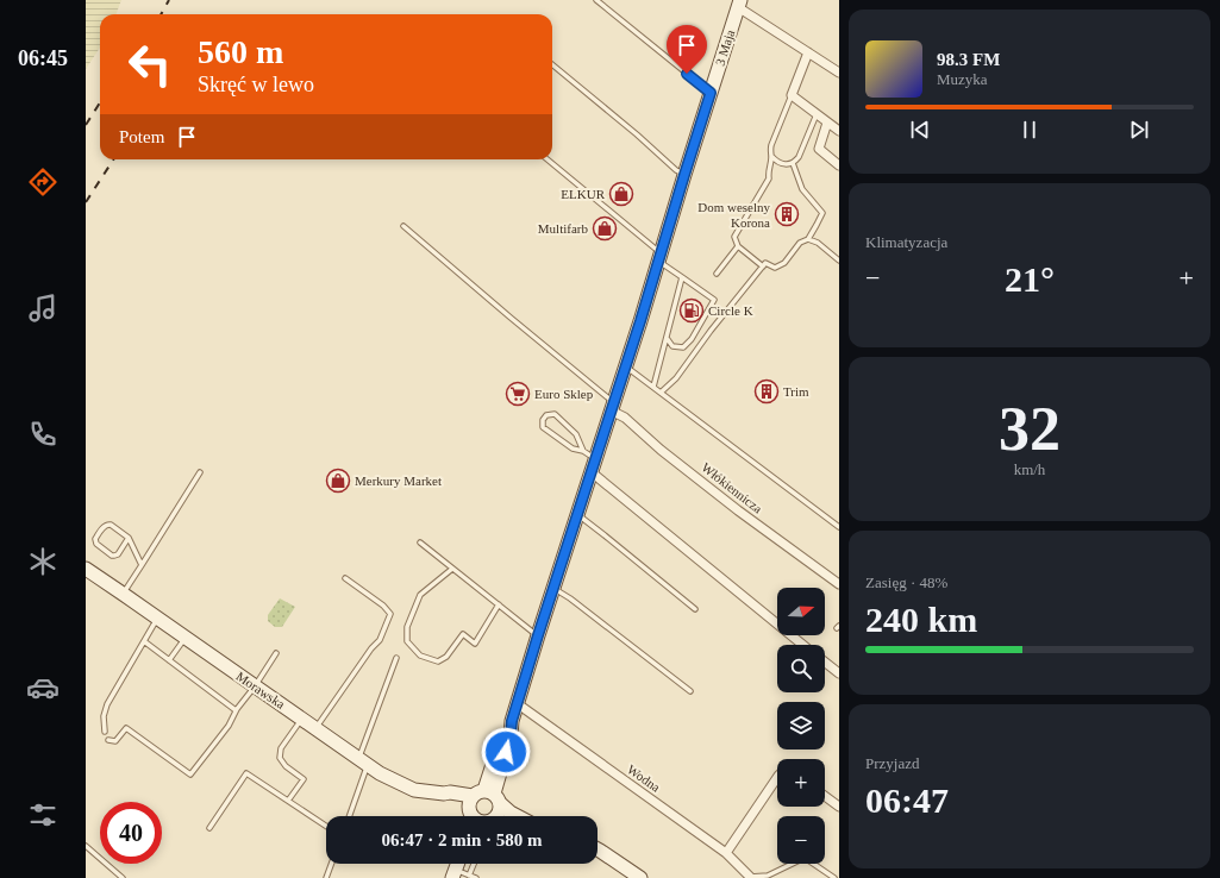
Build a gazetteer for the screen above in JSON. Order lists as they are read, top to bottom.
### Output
{
  "streets": {
    "street": [
      "3 Maja",
      "Włókiennicza",
      "Morawska",
      "Wodna"
    ]
  },
  "crossings": [
    ["3 Maja", "Włókiennicza"],
    ["3 Maja", "Morawska"],
    ["3 Maja", "Wodna"]
  ],
  "places": {
    "shop": ["ELKUR", "Multifarb", "Merkury Market"],
    "building": ["Dom weselny Korona", "Trim"],
    "fuel station": ["Circle K"],
    "supermarket": ["Euro Sklep"]
  },
  "north": "right",
  "page": {
    "tabs": "06:45",
    "turn": ["560 m", "Skręć w lewo"],
    "song": ["98.3 FM", "Muzyka"],
    "then": "Potem",
    "tile": [
      "Klimatyzacja",
      ["32", "km/h"],
      ["Zasięg · 48%", "240 km"],
      ["Przyjazd", "06:47"]
    ],
    "heat": ["−", "21°", "+"],
    "map_buttons": ["+", "−"],
    "limit": "40",
    "trip": "06:47 · 2 min · 580 m"
  }
}
